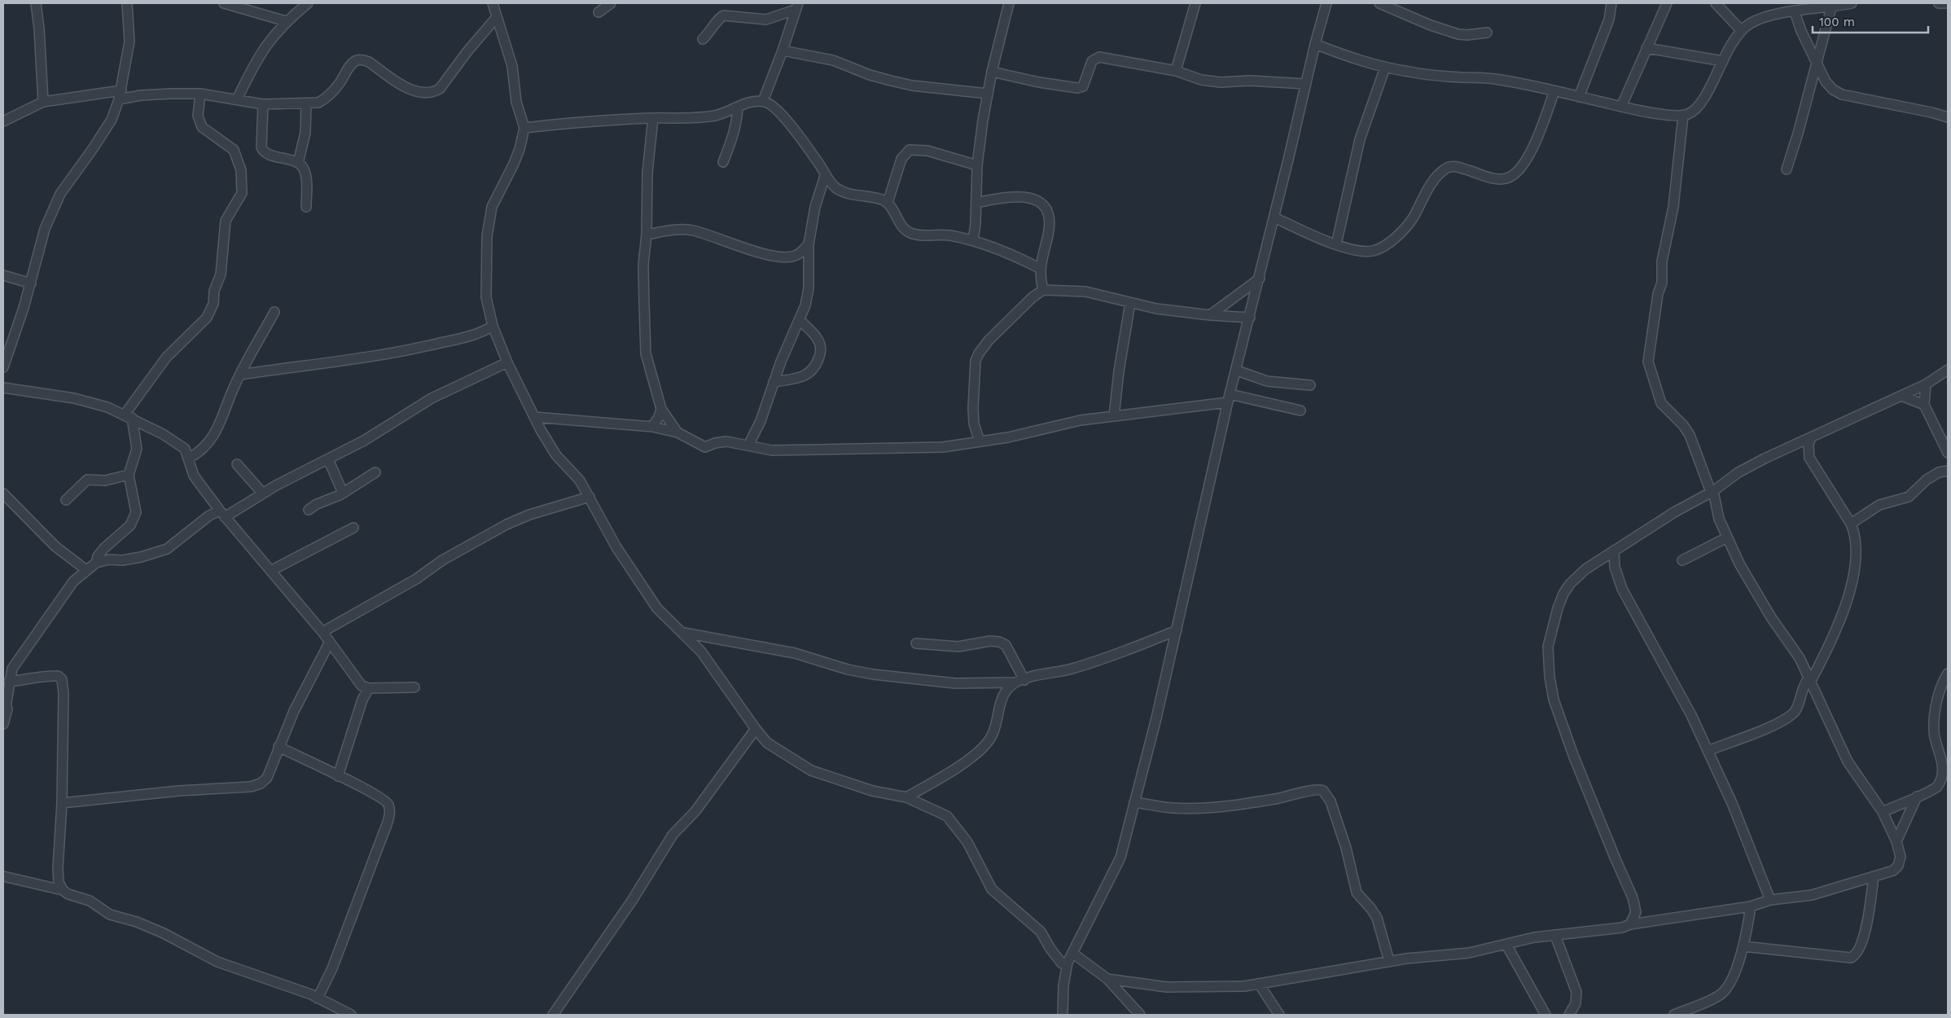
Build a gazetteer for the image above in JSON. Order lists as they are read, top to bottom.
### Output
{
  "scale_bar": "100 m"
}
